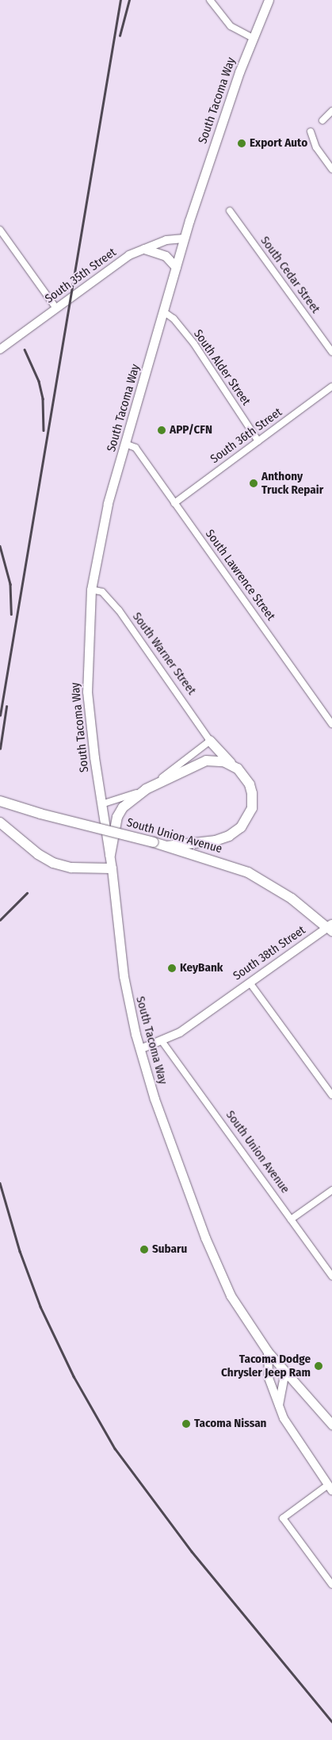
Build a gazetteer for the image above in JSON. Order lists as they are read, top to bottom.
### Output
{
  "streets": {
    "main road": ["South Tacoma Way", "South Union Avenue"],
    "street": [
      "South Cedar Street",
      "South 35th Street",
      "South Alder Street",
      "South 36th Street",
      "South Lawrence Street",
      "South Warner Street",
      "South 38th Street"
    ]
  },
  "crossings": [
    ["South Tacoma Way", "South 35th Street"],
    ["South Tacoma Way", "South Alder Street"],
    ["South Tacoma Way", "South Lawrence Street"],
    ["South Tacoma Way", "South Warner Street"],
    ["South Tacoma Way", "South 38th Street"],
    ["South Alder Street", "South 36th Street"],
    ["South 36th Street", "South Lawrence Street"],
    ["South Union Avenue", "South 38th Street"]
  ],
  "places": [
    "Export Auto",
    "APP/CFN",
    "Anthony Truck Repair",
    "KeyBank",
    "Subaru",
    "Tacoma Dodge Chrysler Jeep Ram",
    "Tacoma Nissan"
  ]
}
